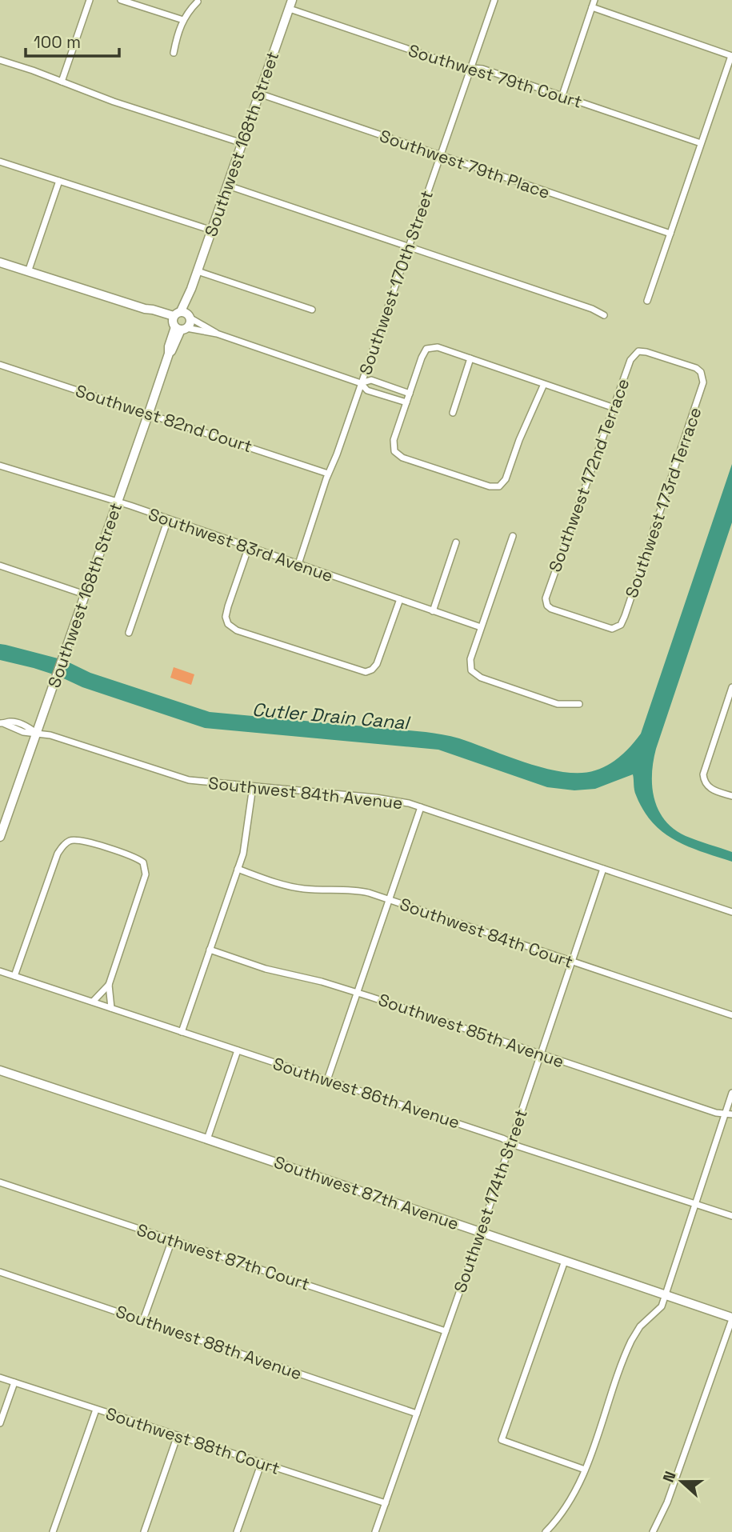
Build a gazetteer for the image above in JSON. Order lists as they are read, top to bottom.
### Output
{
  "streets": {
    "street": [
      "Southwest 79th Court",
      "Southwest 168th Street",
      "Southwest 79th Place",
      "Southwest 170th Street",
      "Southwest 82nd Court",
      "Southwest 172nd Terrace",
      "Southwest 173rd Terrace",
      "Southwest 83rd Avenue",
      "Southwest 84th Avenue",
      "Southwest 84th Court",
      "Southwest 85th Avenue",
      "Southwest 86th Avenue",
      "Southwest 87th Avenue",
      "Southwest 174th Street",
      "Southwest 87th Court",
      "Southwest 88th Avenue",
      "Southwest 88th Court"
    ]
  },
  "crossings": [
    ["Southwest 79th Court", "Southwest 168th Street"],
    ["Southwest 79th Court", "Southwest 170th Street"],
    ["Southwest 168th Street", "Southwest 79th Place"],
    ["Southwest 168th Street", "Southwest 82nd Court"],
    ["Southwest 168th Street", "Southwest 83rd Avenue"],
    ["Southwest 168th Street", "Southwest 84th Avenue"],
    ["Southwest 79th Place", "Southwest 170th Street"],
    ["Southwest 170th Street", "Southwest 82nd Court"],
    ["Southwest 170th Street", "Southwest 83rd Avenue"],
    ["Southwest 172nd Terrace", "Southwest 173rd Terrace"],
    ["Southwest 84th Avenue", "Southwest 174th Street"],
    ["Southwest 84th Court", "Southwest 174th Street"],
    ["Southwest 85th Avenue", "Southwest 174th Street"],
    ["Southwest 86th Avenue", "Southwest 174th Street"],
    ["Southwest 87th Avenue", "Southwest 174th Street"],
    ["Southwest 174th Street", "Southwest 87th Court"],
    ["Southwest 174th Street", "Southwest 88th Avenue"],
    ["Southwest 174th Street", "Southwest 88th Court"]
  ],
  "water": ["Cutler Drain Canal"],
  "scale_bar": "100 m",
  "north": "left"
}
